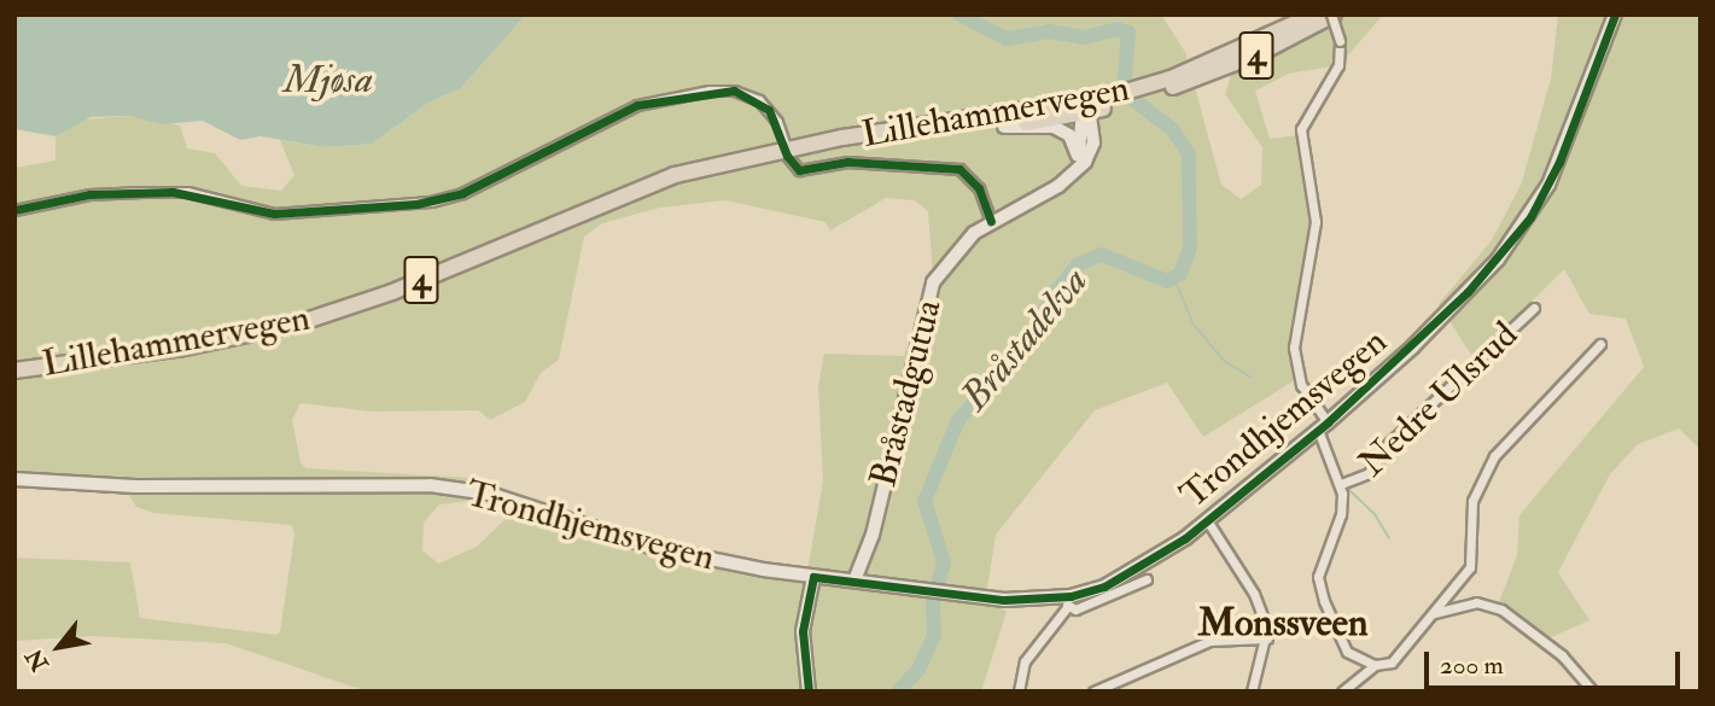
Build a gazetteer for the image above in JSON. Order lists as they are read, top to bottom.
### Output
{
  "streets": {
    "highway": ["4", "Lillehammervegen"],
    "main road": ["Bråstadgutua", "Trondhjemsvegen"],
    "street": ["Nedre Ulsrud"]
  },
  "crossings": [
    ["Lillehammervegen", "Bråstadgutua"],
    ["Bråstadgutua", "Trondhjemsvegen"]
  ],
  "districts": ["Monssveen"],
  "water": ["Mjøsa", "Bråstadelva"],
  "scale_bar": "200 m",
  "north": "bottom left"
}
